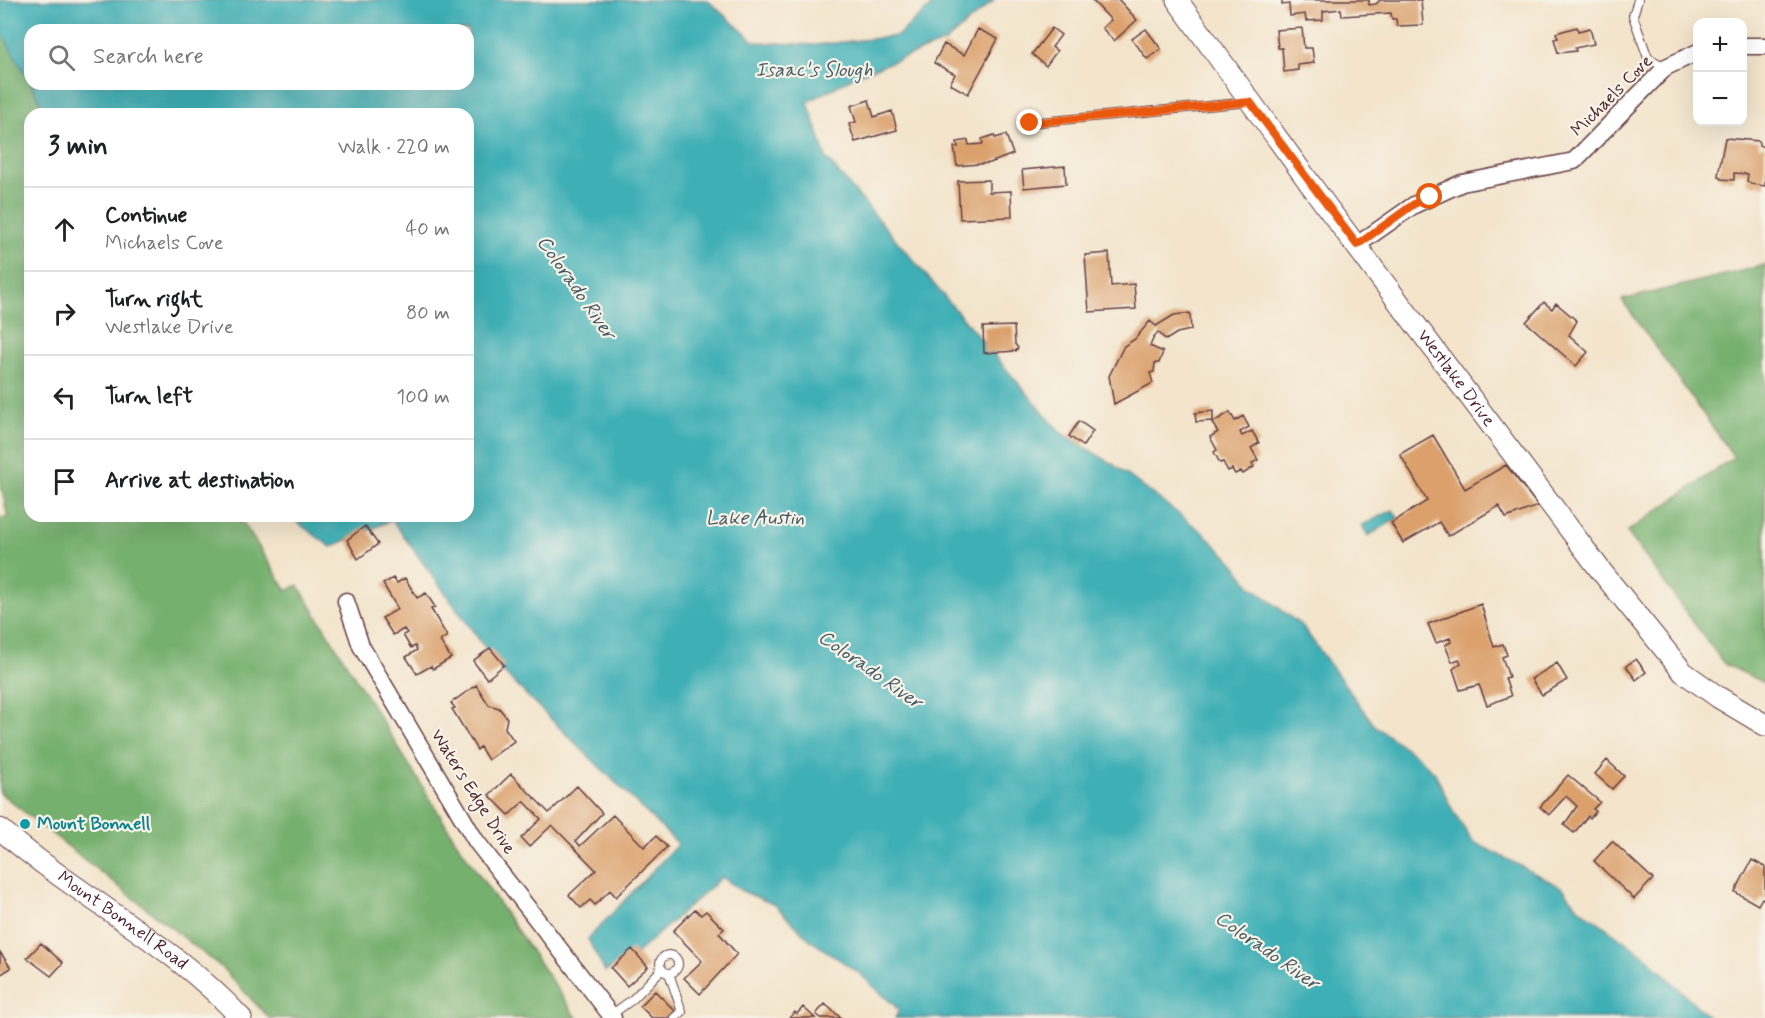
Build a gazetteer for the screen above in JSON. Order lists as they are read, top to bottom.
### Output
{
  "streets": {
    "street": [
      "Michaels Cove",
      "Westlake Drive",
      "Waters Edge Drive",
      "Mount Bonnell Road"
    ]
  },
  "crossings": [
    ["Michaels Cove", "Westlake Drive"]
  ],
  "water": ["Isaac's Slough", "Colorado River", "Lake Austin"],
  "places": ["Mount Bonnell"],
  "page": {
    "map_buttons": ["+", "−"],
    "search": "Search here",
    "heading": ["3 min", "Walk · 220 m"],
    "list": [
      ["Continue", "Michaels Cove", "40 m"],
      ["Turn right", "Westlake Drive", "80 m"],
      ["Turn left", "100 m"],
      "Arrive at destination"
    ]
  }
}
